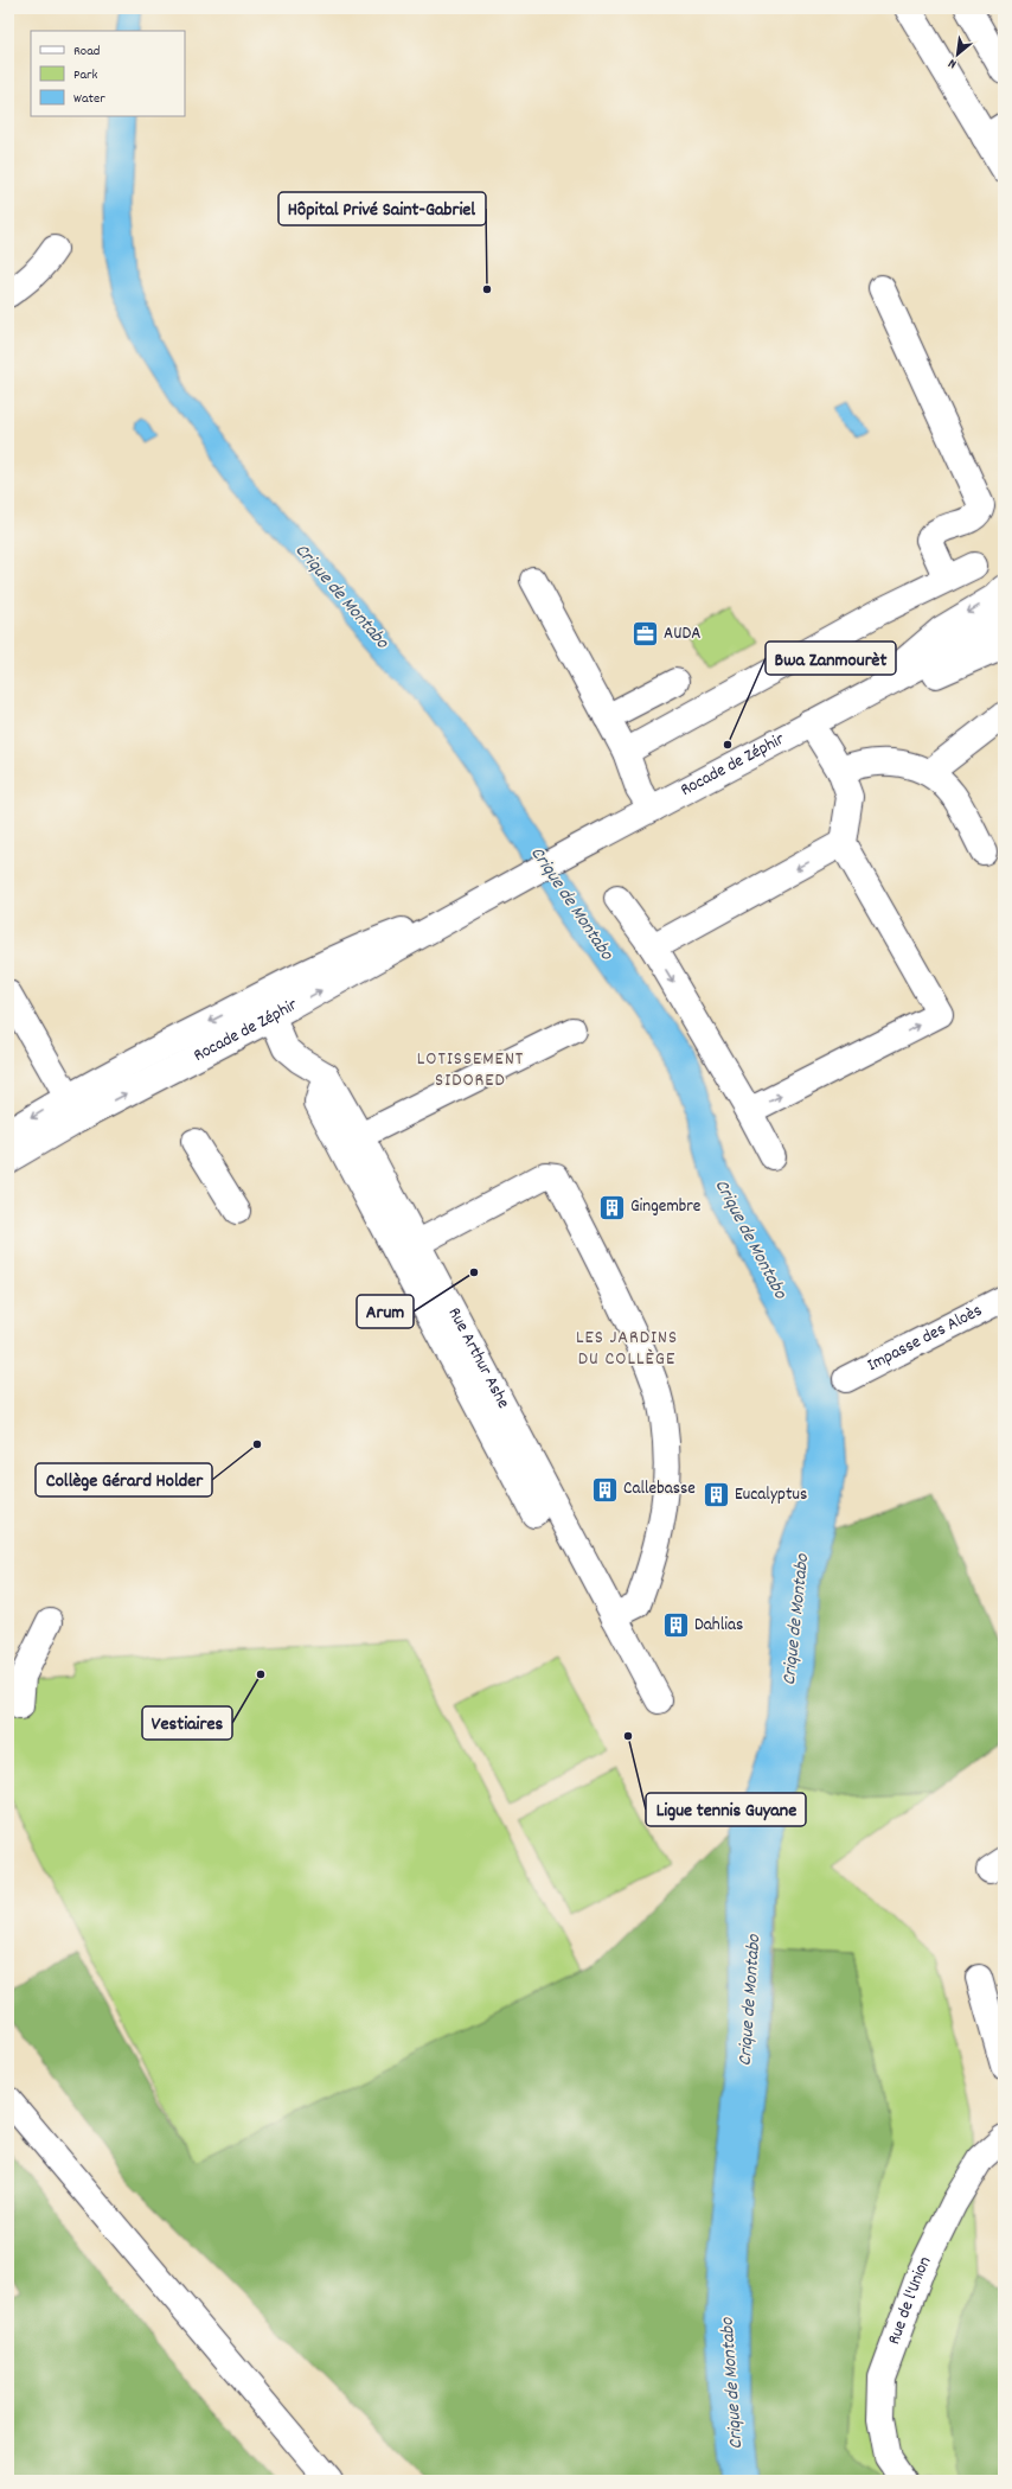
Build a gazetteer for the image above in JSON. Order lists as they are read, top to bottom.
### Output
{
  "streets": {
    "street": [
      "Rocade de Zéphir",
      "Impasse des Aloès",
      "Rue Arthur Ashe",
      "Rue de l'Union"
    ]
  },
  "crossings": [
    ["Rocade de Zéphir", "Rue Arthur Ashe"]
  ],
  "districts": ["LOTISSEMENT SIDORED", "LES JARDINS DU COLLÈGE"],
  "water": ["Crique de Montabo"],
  "places": {
    "other": [
      "Hôpital Privé Saint-Gabriel",
      "Bwa Zanmourèt",
      "Arum",
      "Collège Gérard Holder",
      "Vestiaires",
      "Ligue tennis Guyane"
    ],
    "office": ["AUDA"],
    "building": [
      "Gingembre",
      "Callebasse",
      "Eucalyptus",
      "Dahlias"
    ]
  },
  "legend": ["Road", "Park", "Water"],
  "north": "bottom left"
}
